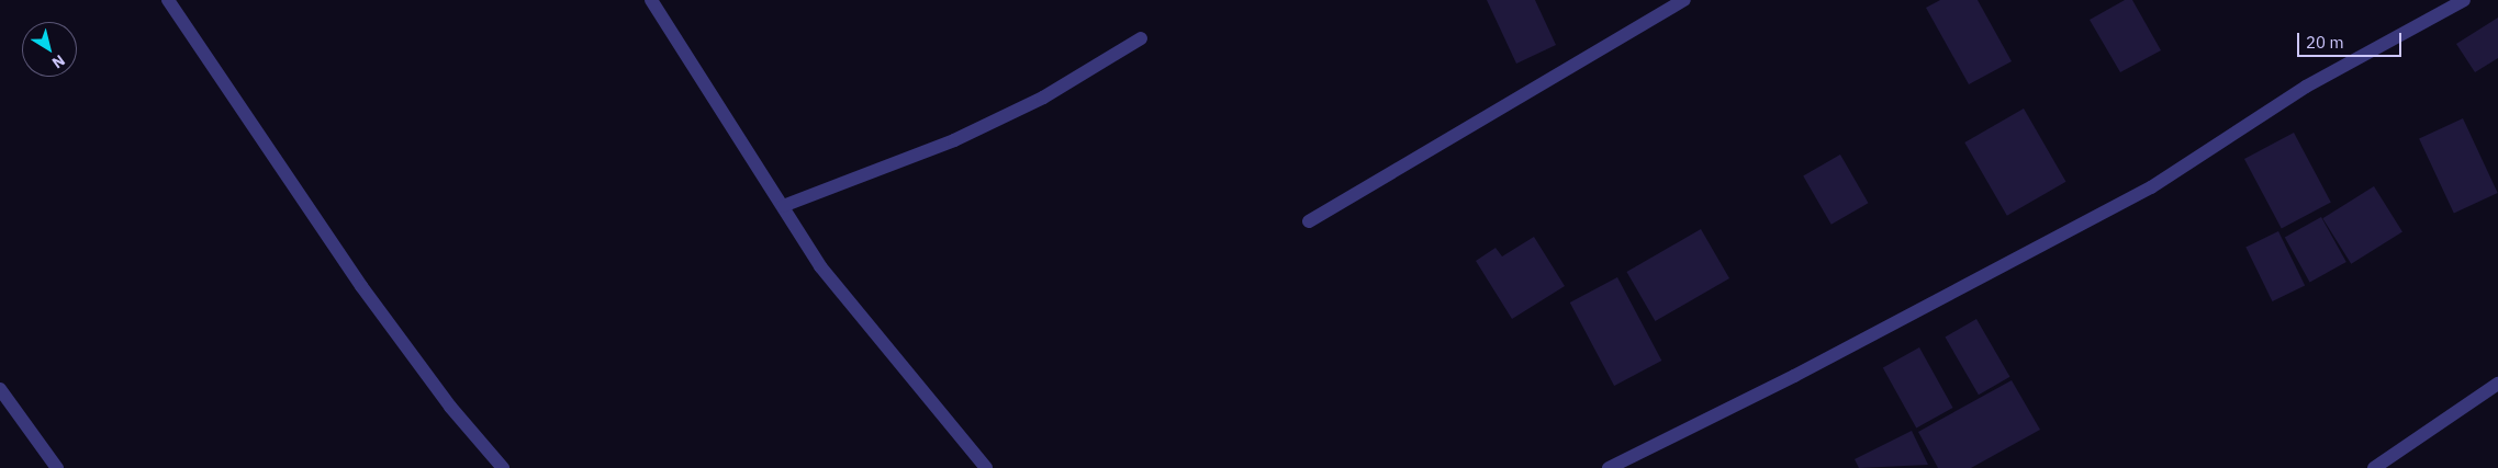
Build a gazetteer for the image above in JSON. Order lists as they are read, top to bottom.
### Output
{
  "scale_bar": "20 m",
  "north": "bottom right"
}
